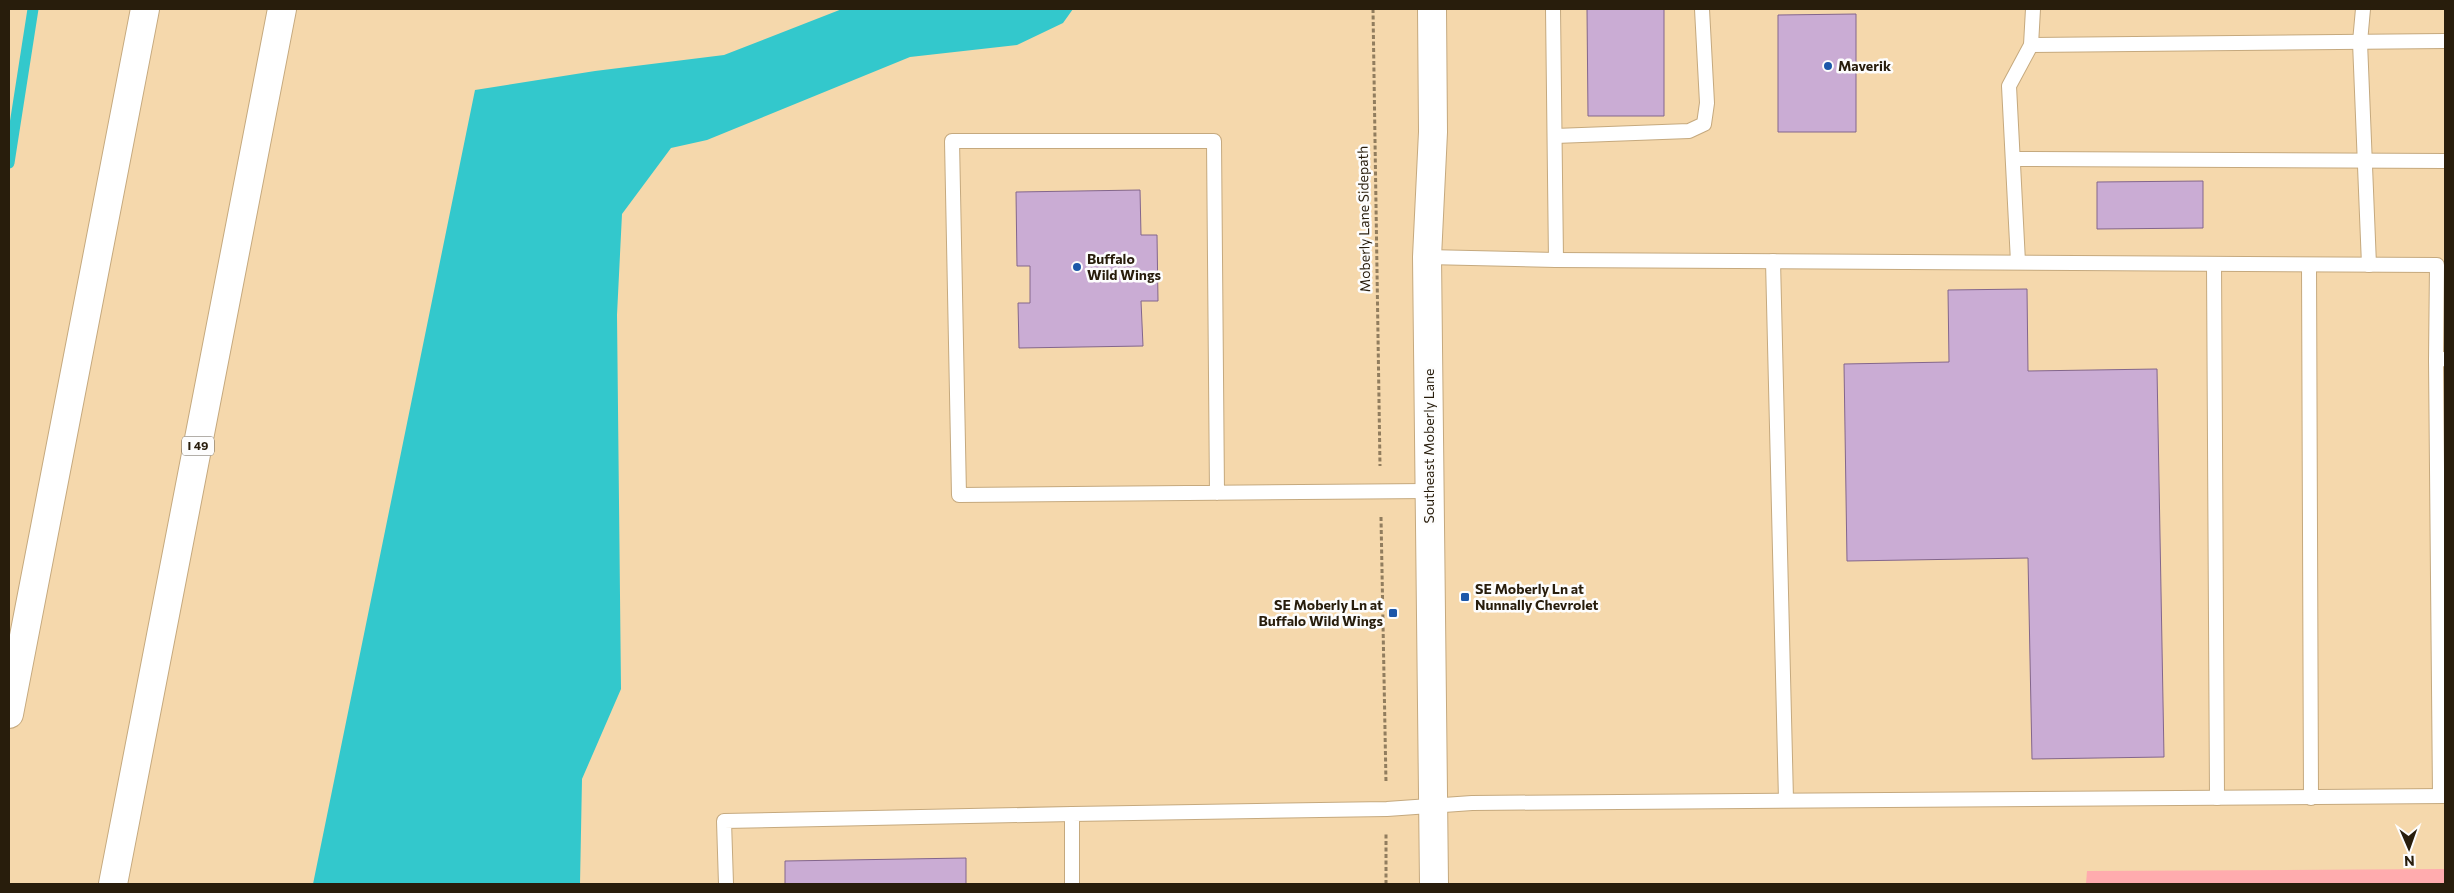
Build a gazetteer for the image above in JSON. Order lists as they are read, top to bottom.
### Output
{
  "streets": {
    "main road": ["I 49", "Southeast Moberly Lane"],
    "path": ["Moberly Lane Sidepath"]
  },
  "places": {
    "other": ["Maverik", "Buffalo Wild Wings"],
    "transit": ["SE Moberly Ln at Nunnally Chevrolet", "SE Moberly Ln at Buffalo Wild Wings"]
  },
  "north": "bottom"
}
